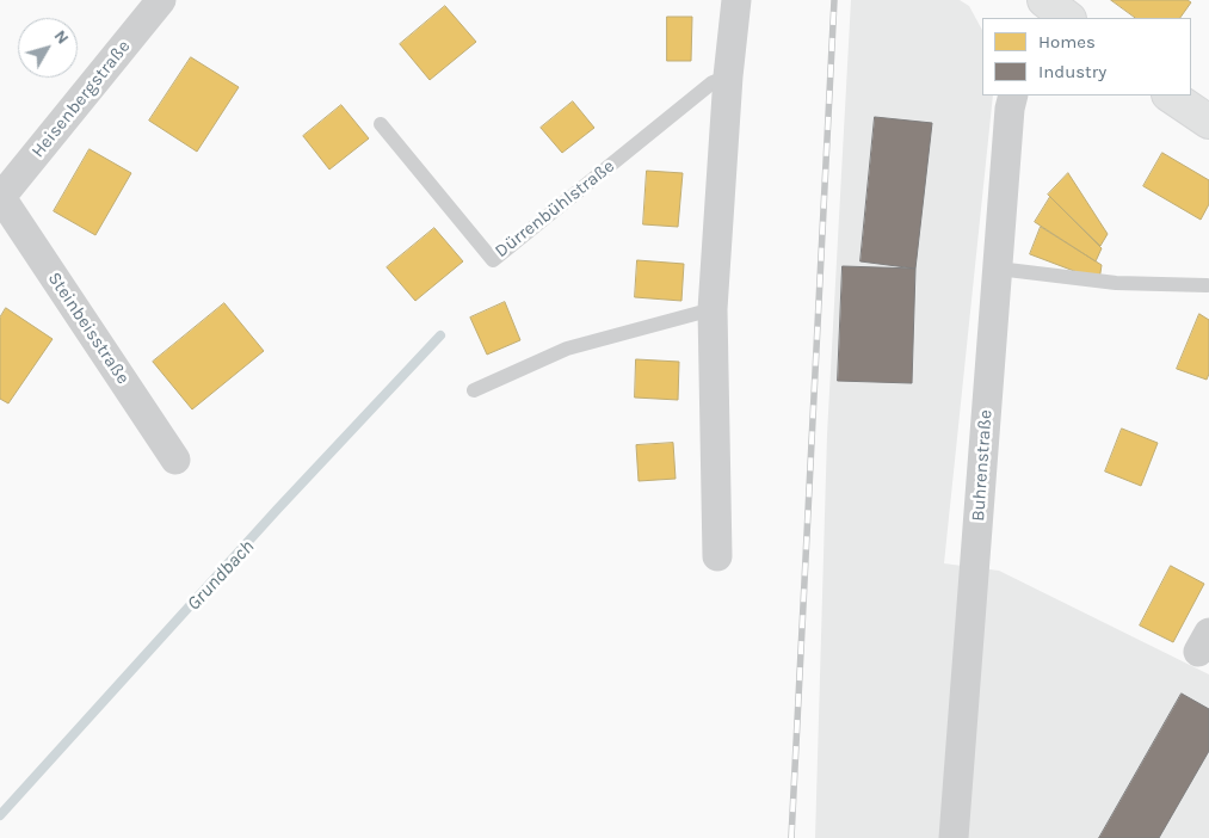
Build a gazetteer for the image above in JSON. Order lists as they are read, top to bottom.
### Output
{
  "streets": {
    "street": ["Heisenbergstraße", "Steinbeisstraße", "Buhrenstraße"],
    "lane": ["Dürrenbühlstraße"]
  },
  "crossings": [
    ["Heisenbergstraße", "Steinbeisstraße"]
  ],
  "water": ["Grundbach"],
  "legend": ["Homes", "Industry"],
  "north": "top right"
}
